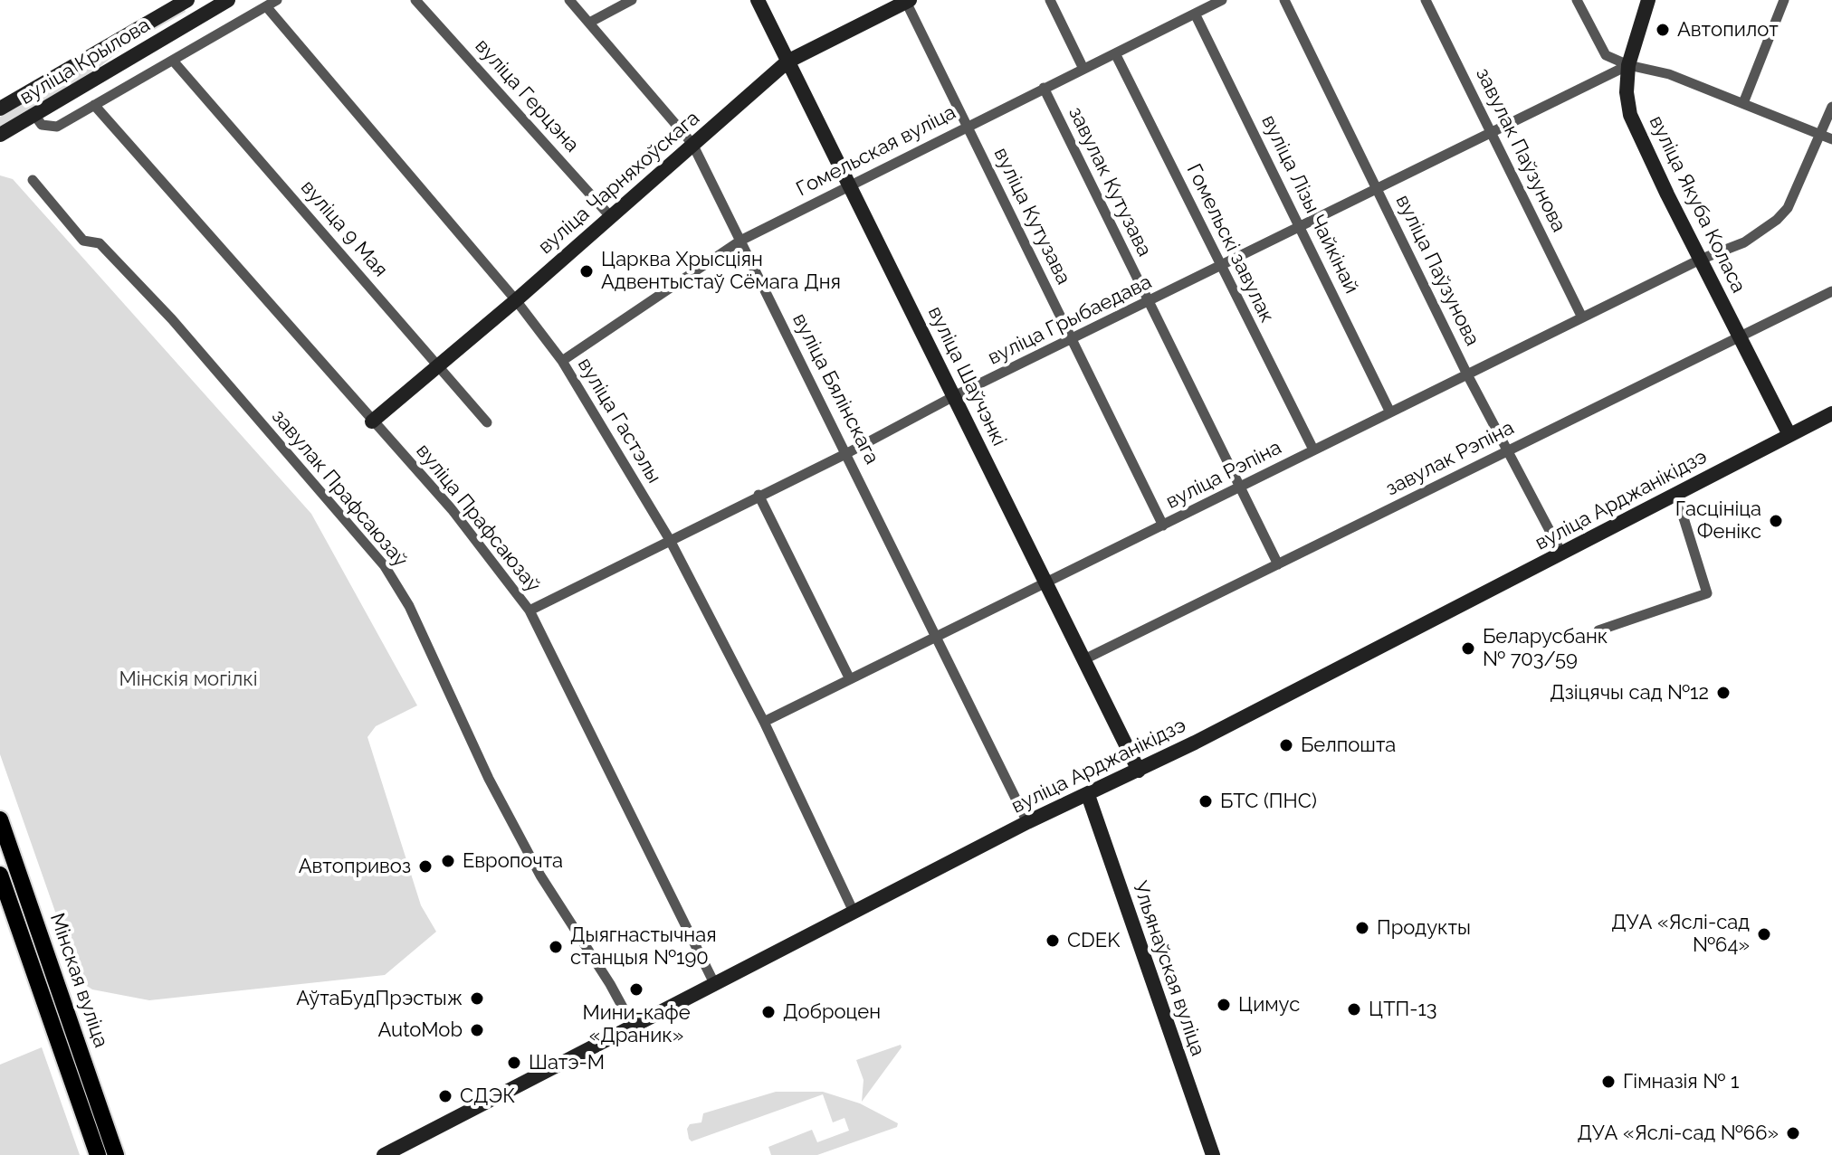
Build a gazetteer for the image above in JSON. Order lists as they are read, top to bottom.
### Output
{
  "streets": {
    "main road": [
      "вуліца Крылова",
      "вуліца Чарняхоўскага",
      "вуліца Якуба Коласа",
      "вуліца Шаўчэнкі",
      "вуліца Арджанікідзэ",
      "Ульянаўская вуліца",
      "Мінская вуліца"
    ],
    "street": [
      "вуліца Герцэна",
      "завулак Паўзунова",
      "Гомельская вуліца",
      "завулак Кутузава",
      "вуліца Лізы Чайкінай",
      "вуліца Кутузава",
      "вуліца 9 Мая",
      "Гомельскі завулак",
      "вуліца Паўзунова",
      "вуліца Грыбаедава",
      "вуліца Бялінскага",
      "вуліца Гастэлы",
      "завулак Рэпіна",
      "вуліца Рэпіна",
      "завулак Прафсаюзаў",
      "вуліца Прафсаюзаў"
    ]
  },
  "crossings": [
    ["вуліца Герцэна", "вуліца Чарняхоўскага"],
    ["завулак Паўзунова", "вуліца Грыбаедава"],
    ["завулак Паўзунова", "вуліца Рэпіна"],
    ["Гомельская вуліца", "завулак Кутузава"],
    ["Гомельская вуліца", "вуліца Лізы Чайкінай"],
    ["Гомельская вуліца", "вуліца Кутузава"],
    ["Гомельская вуліца", "Гомельскі завулак"],
    ["Гомельская вуліца", "вуліца Шаўчэнкі"],
    ["Гомельская вуліца", "вуліца Бялінскага"],
    ["Гомельская вуліца", "вуліца Гастэлы"],
    ["завулак Кутузава", "вуліца Грыбаедава"],
    ["завулак Кутузава", "завулак Рэпіна"],
    ["завулак Кутузава", "вуліца Рэпіна"],
    ["вуліца Чарняхоўскага", "вуліца Кутузава"],
    ["вуліца Чарняхоўскага", "вуліца 9 Мая"],
    ["вуліца Чарняхоўскага", "вуліца Шаўчэнкі"],
    ["вуліца Чарняхоўскага", "вуліца Бялінскага"],
    ["вуліца Чарняхоўскага", "вуліца Гастэлы"],
    ["вуліца Чарняхоўскага", "вуліца Прафсаюзаў"],
    ["вуліца Лізы Чайкінай", "вуліца Грыбаедава"],
    ["вуліца Лізы Чайкінай", "вуліца Рэпіна"],
    ["вуліца Якуба Коласа", "вуліца Грыбаедава"],
    ["вуліца Якуба Коласа", "завулак Рэпіна"],
    ["вуліца Якуба Коласа", "вуліца Рэпіна"],
    ["вуліца Якуба Коласа", "вуліца Арджанікідзэ"],
    ["вуліца Кутузава", "вуліца Грыбаедава"],
    ["вуліца Кутузава", "вуліца Рэпіна"],
    ["Гомельскі завулак", "вуліца Грыбаедава"],
    ["Гомельскі завулак", "вуліца Рэпіна"],
    ["вуліца Паўзунова", "вуліца Грыбаедава"],
    ["вуліца Паўзунова", "завулак Рэпіна"],
    ["вуліца Паўзунова", "вуліца Рэпіна"],
    ["вуліца Паўзунова", "вуліца Арджанікідзэ"],
    ["вуліца Грыбаедава", "вуліца Шаўчэнкі"],
    ["вуліца Грыбаедава", "вуліца Бялінскага"],
    ["вуліца Грыбаедава", "вуліца Гастэлы"],
    ["вуліца Грыбаедава", "вуліца Прафсаюзаў"],
    ["вуліца Шаўчэнкі", "завулак Рэпіна"],
    ["вуліца Шаўчэнкі", "вуліца Рэпіна"],
    ["вуліца Шаўчэнкі", "вуліца Арджанікідзэ"],
    ["вуліца Бялінскага", "вуліца Рэпіна"],
    ["вуліца Бялінскага", "вуліца Арджанікідзэ"],
    ["вуліца Гастэлы", "вуліца Рэпіна"],
    ["вуліца Гастэлы", "вуліца Арджанікідзэ"],
    ["завулак Прафсаюзаў", "вуліца Арджанікідзэ"],
    ["вуліца Арджанікідзэ", "вуліца Прафсаюзаў"],
    ["вуліца Арджанікідзэ", "Ульянаўская вуліца"]
  ],
  "parks": ["Мінскія могілкі"],
  "places": [
    "Автопилот",
    "Царква Хрысціян Адвентыстаў Сёмага Дня",
    "Гасцініца Фенікс",
    "Беларусбанк № 703/59",
    "Дзіцячы сад №12",
    "Белпошта",
    "БТС (ПНС)",
    "Европочта",
    "Автопривоз",
    "Продукты",
    "ДУА «Яслі-сад №64»",
    "CDEK",
    "Дыягнастычная станцыя №190",
    "Мини-кафе «Драник»",
    "АўтаБудПрэстыж",
    "Цимус",
    "ЦТП-13",
    "Доброцен",
    "AutoMob",
    "Шатэ-М",
    "Гімназія № 1",
    "СДЭК",
    "ДУА «Яслі-сад №66»"
  ]
}
